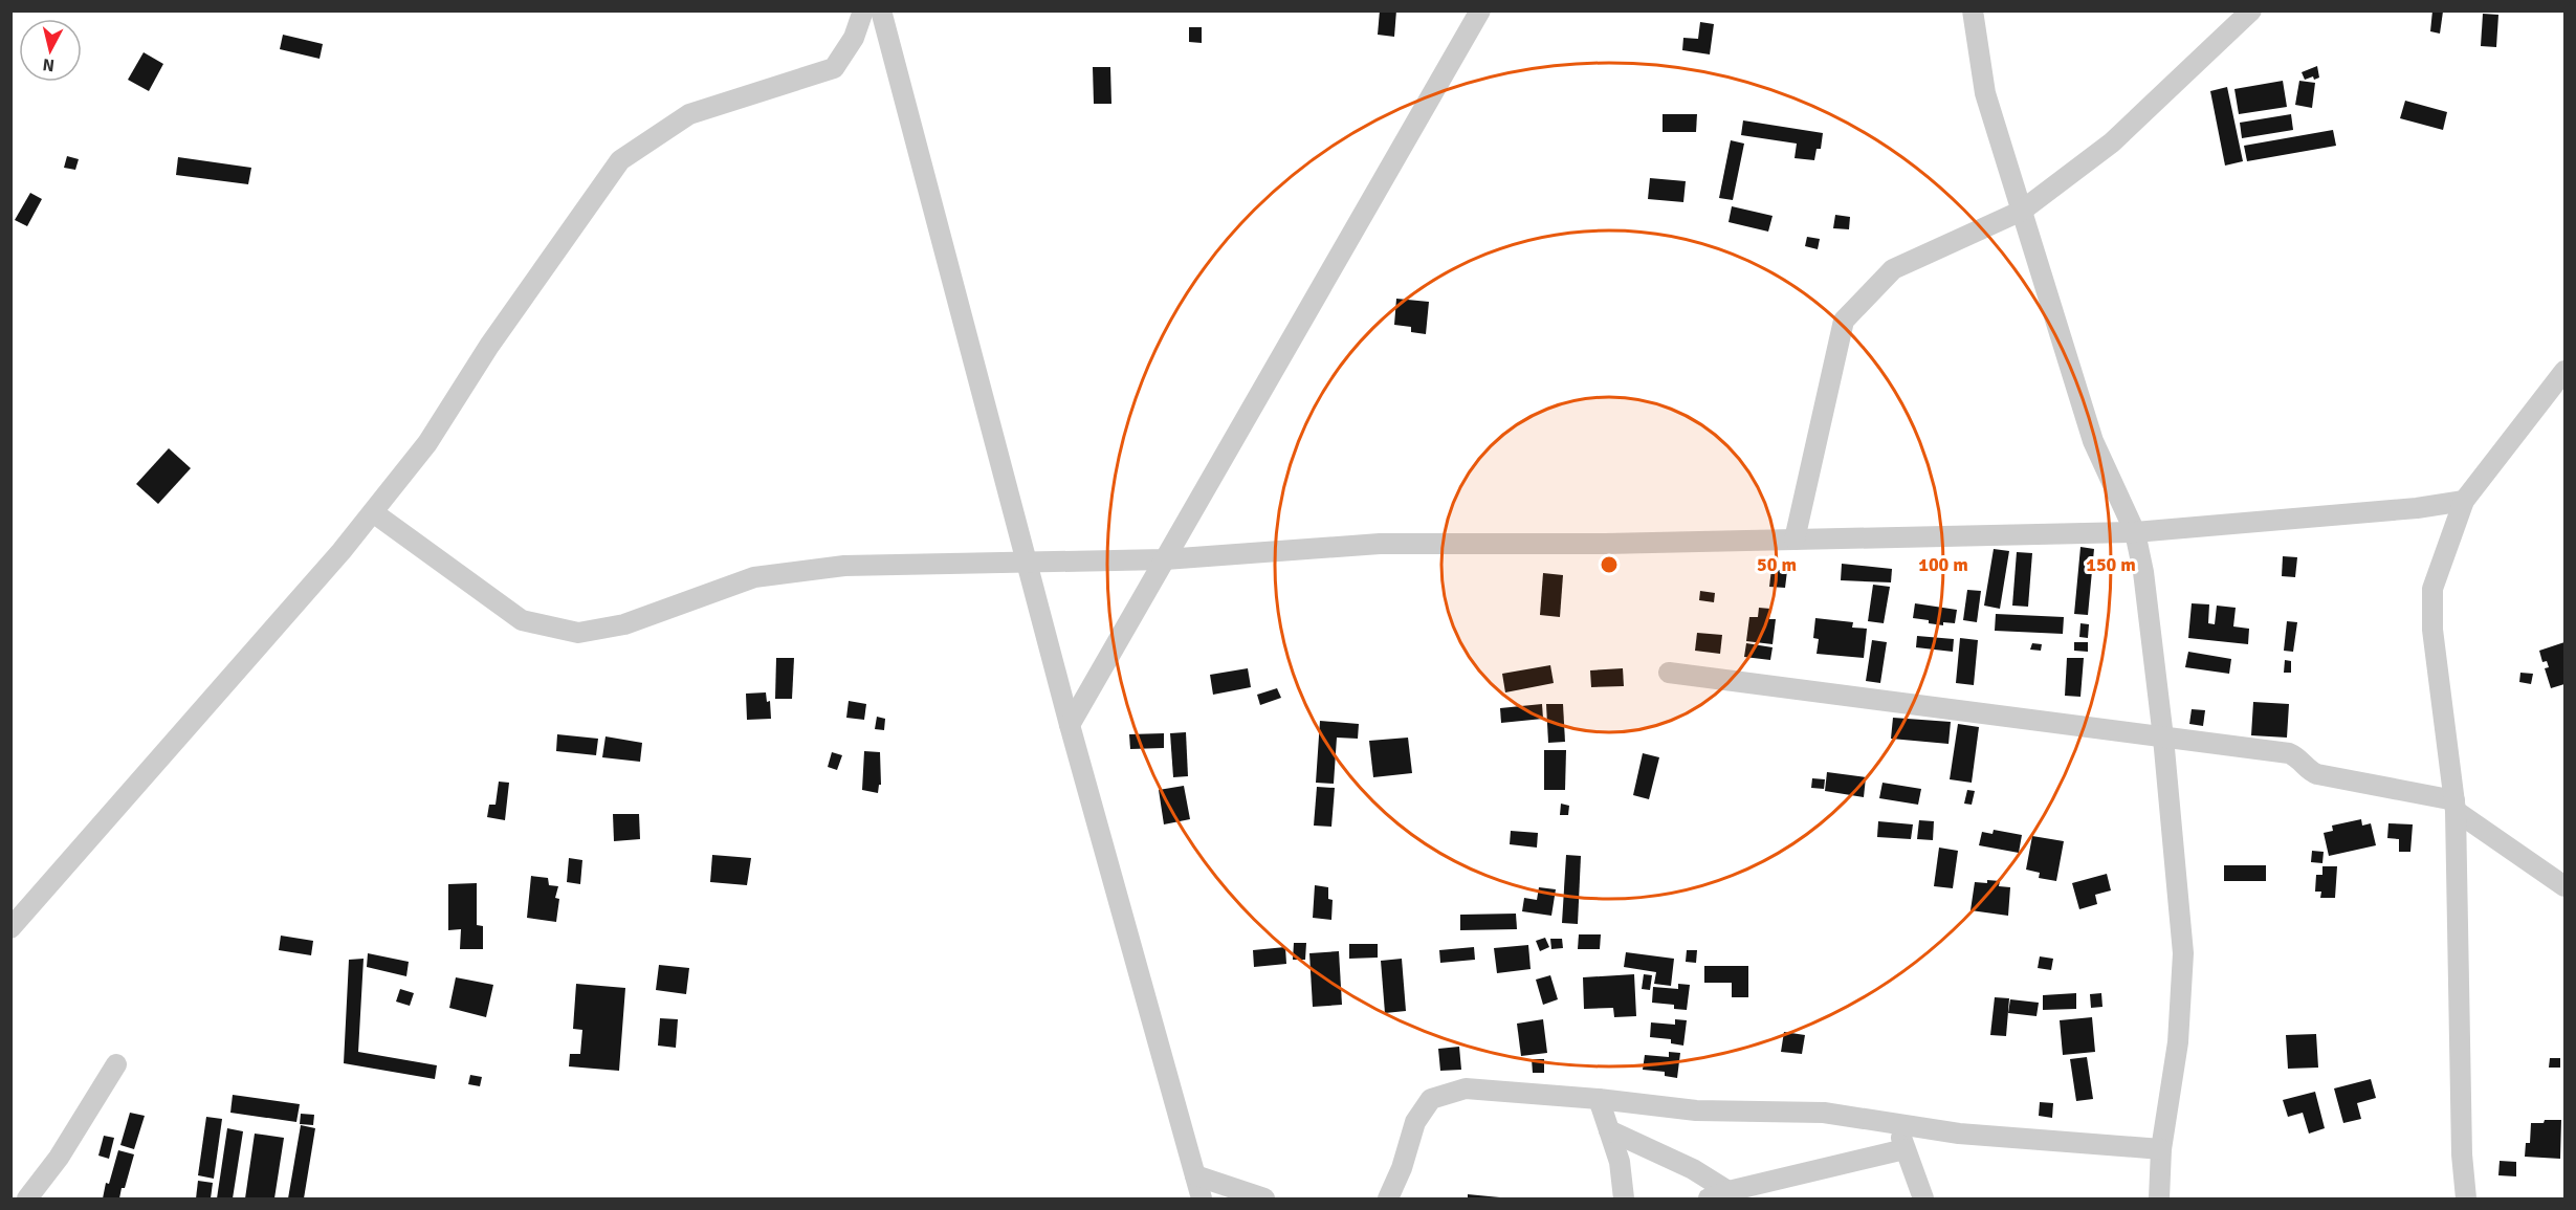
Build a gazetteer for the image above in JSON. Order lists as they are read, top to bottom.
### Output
{
  "north": "bottom",
  "rings": ["50 m", "100 m", "150 m"]
}
